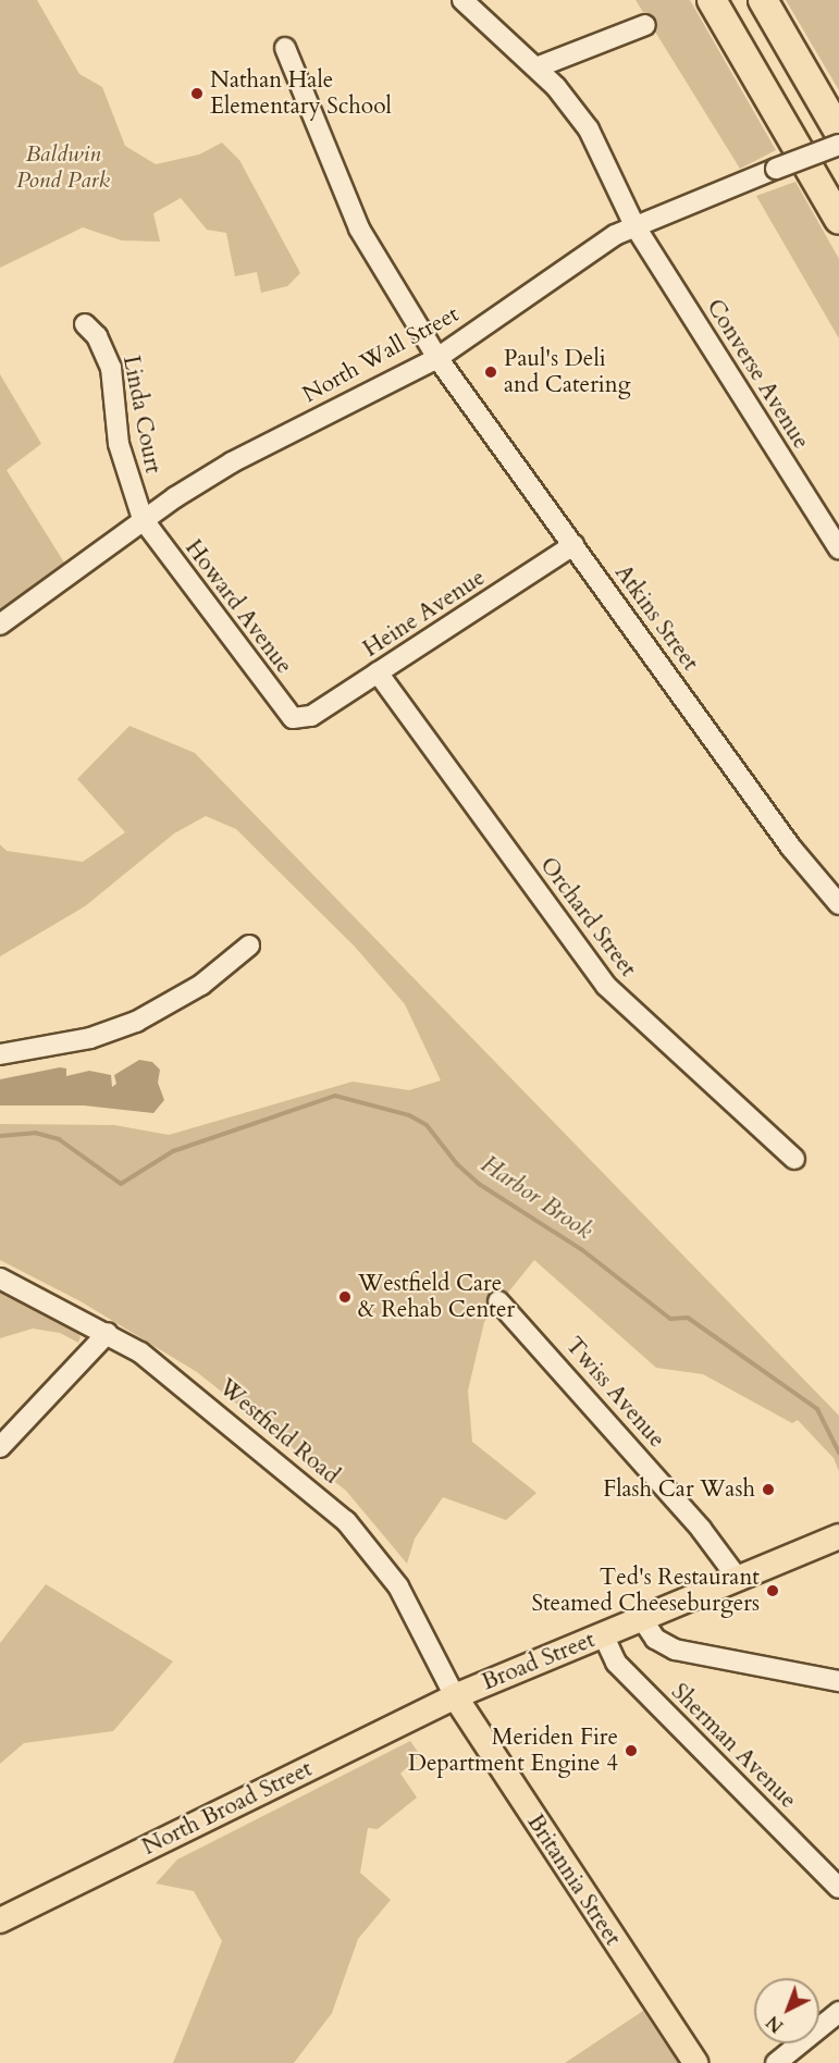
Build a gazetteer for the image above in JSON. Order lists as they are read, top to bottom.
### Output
{
  "streets": {
    "main road": ["Broad Street", "North Broad Street", "Britannia Street"],
    "street": [
      "North Wall Street",
      "Converse Avenue",
      "Linda Court",
      "Howard Avenue",
      "Heine Avenue",
      "Atkins Street",
      "Orchard Street",
      "Twiss Avenue",
      "Westfield Road",
      "Sherman Avenue"
    ]
  },
  "crossings": [
    ["North Wall Street", "Converse Avenue"],
    ["North Wall Street", "Linda Court"],
    ["North Wall Street", "Howard Avenue"],
    ["North Wall Street", "Atkins Street"],
    ["Linda Court", "Howard Avenue"],
    ["Howard Avenue", "Heine Avenue"],
    ["Heine Avenue", "Atkins Street"],
    ["Heine Avenue", "Orchard Street"],
    ["Twiss Avenue", "Broad Street"],
    ["Westfield Road", "Broad Street"],
    ["Westfield Road", "North Broad Street"],
    ["Westfield Road", "Britannia Street"],
    ["Broad Street", "Sherman Avenue"],
    ["Broad Street", "North Broad Street"],
    ["Broad Street", "Britannia Street"],
    ["North Broad Street", "Britannia Street"]
  ],
  "water": ["Harbor Brook"],
  "parks": ["Baldwin Pond Park"],
  "places": [
    "Nathan Hale Elementary School",
    "Paul's Deli and Catering",
    "Westfield Care & Rehab Center",
    "Flash Car Wash",
    "Ted's Restaurant Steamed Cheeseburgers",
    "Meriden Fire Department Engine 4"
  ],
  "north": "bottom left"
}
